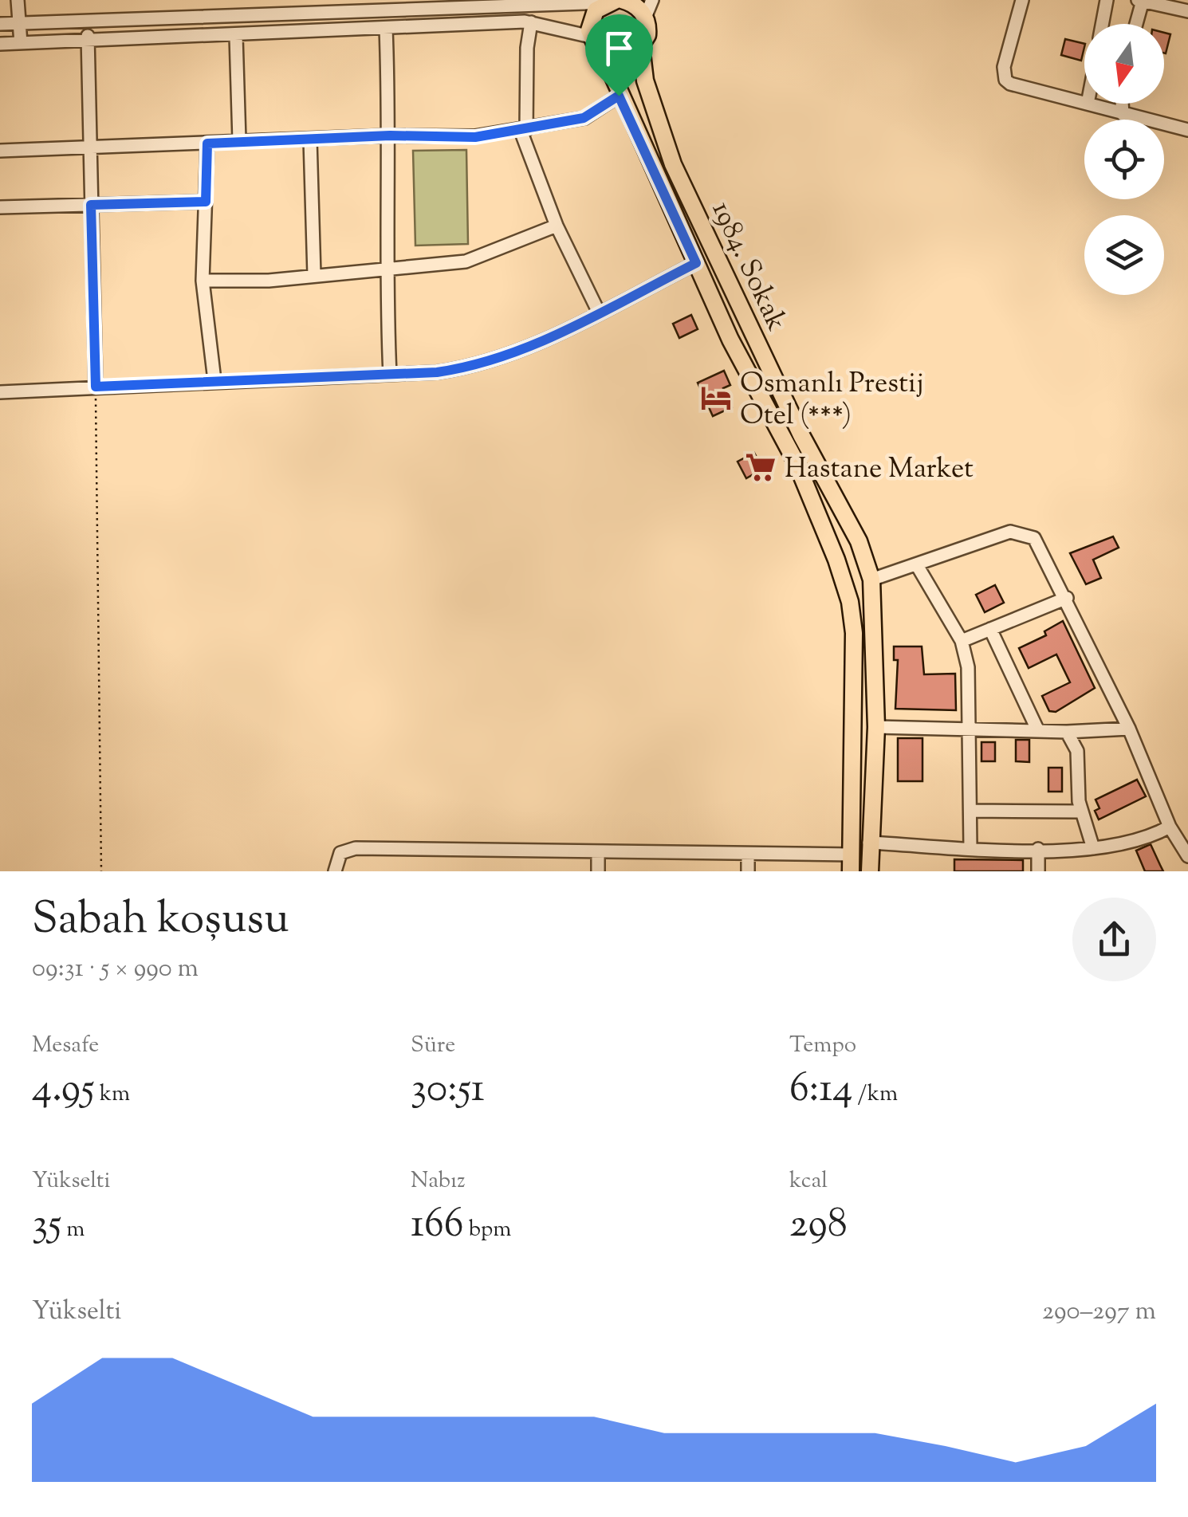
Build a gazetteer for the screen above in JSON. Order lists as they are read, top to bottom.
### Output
{
  "streets": {
    "main road": ["1984. Sokak"]
  },
  "places": {
    "hotel": ["Osmanlı Prestij Otel (***)"],
    "supermarket": ["Hastane Market"]
  },
  "north": "bottom",
  "page": {
    "heading": ["Sabah koşusu", "09:31 · 5 × 990 m"],
    "stats": [
      ["Mesafe", "4.95 km"],
      ["Süre", "30:51"],
      ["Tempo", "6:14 /km"],
      ["Yükselti", "35 m"],
      ["Nabız", "166 bpm"],
      ["kcal", "298"]
    ],
    "chart": ["Yükselti", "290–297 m"]
  }
}
